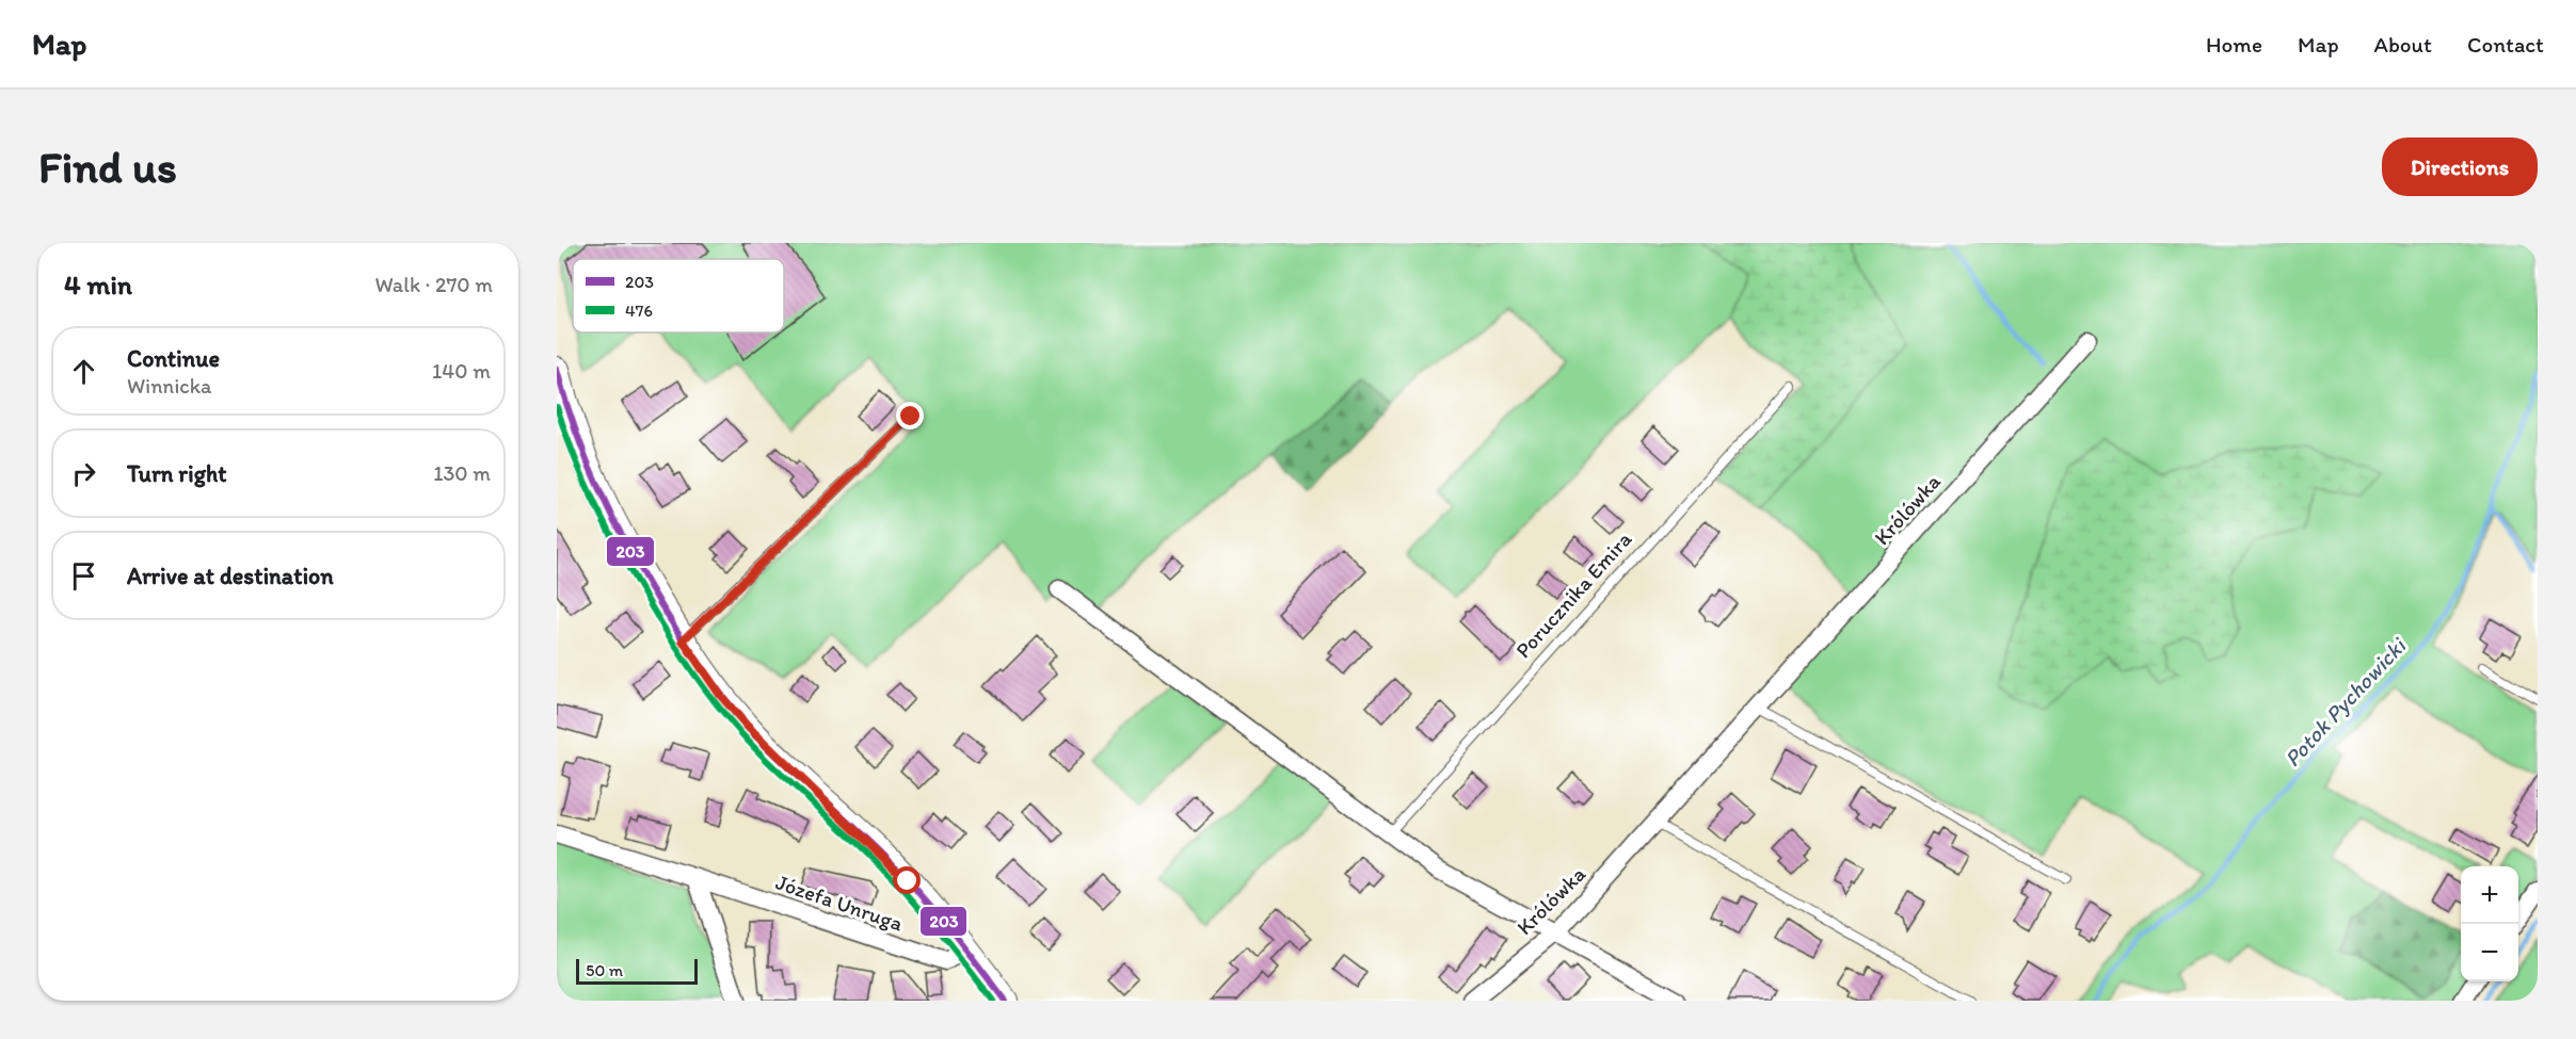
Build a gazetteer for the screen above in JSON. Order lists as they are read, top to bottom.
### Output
{
  "streets": {
    "street": ["Królówka", "Józefa Unruga"],
    "lane": ["Porucznika Emira"]
  },
  "water": ["Potok Pychowicki"],
  "lines": ["transit line 203", "transit line 476"],
  "legend": ["203", "476"],
  "scale_bar": "50 m",
  "page": {
    "header": "Map",
    "nav": [
      "Home",
      "Map",
      "About",
      "Contact"
    ],
    "buttons": "Directions",
    "title": "Find us",
    "heading": ["4 min", "Walk · 270 m"],
    "list": [
      ["Continue", "Winnicka", "140 m"],
      ["Turn right", "130 m"],
      "Arrive at destination"
    ],
    "map_buttons": ["+", "−"],
    "scale": "50 m"
  }
}
